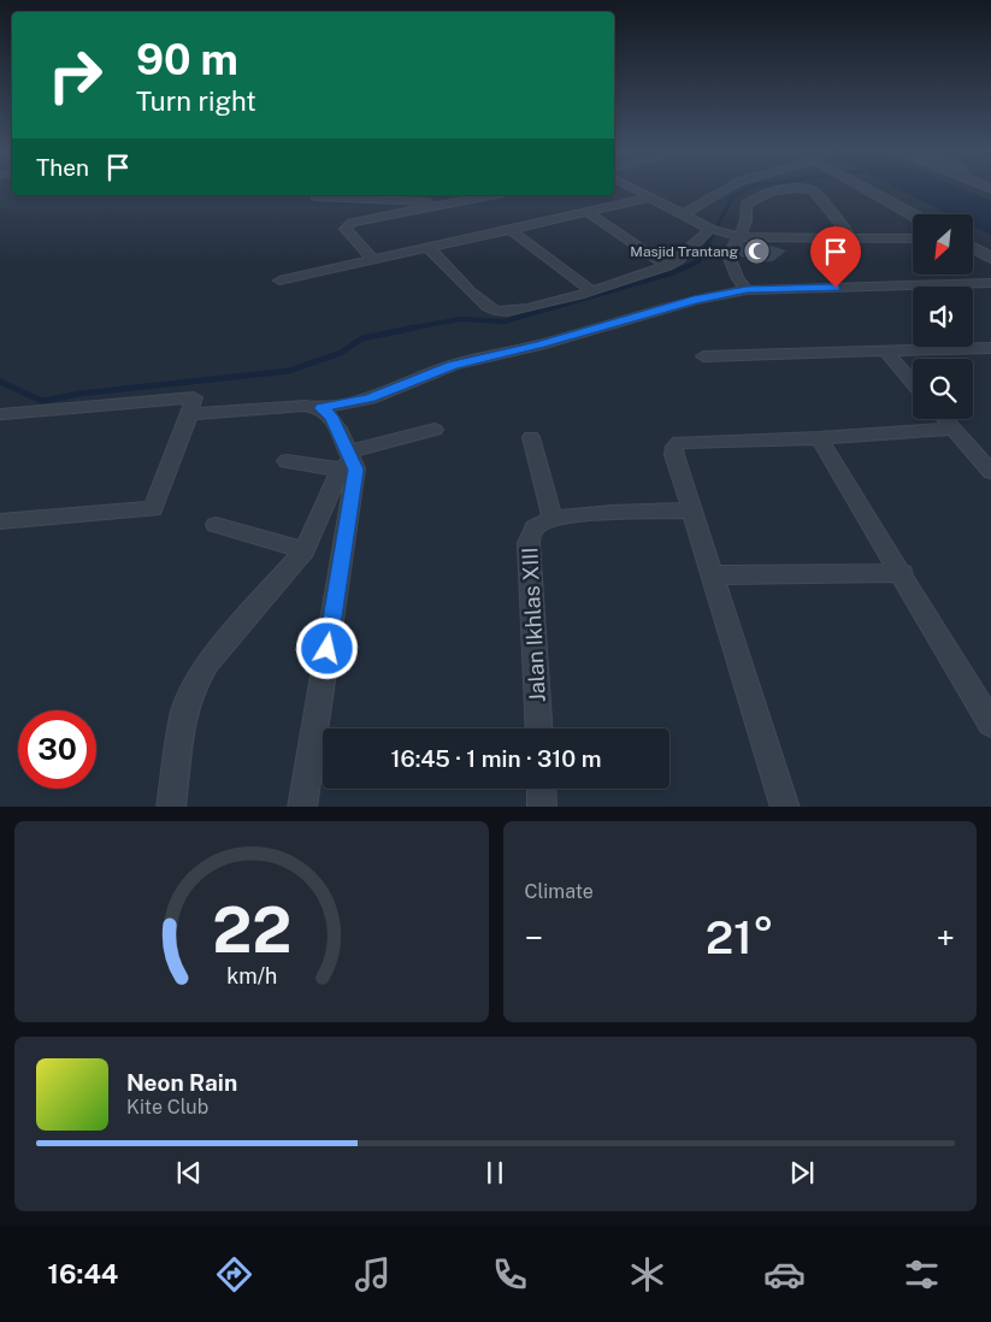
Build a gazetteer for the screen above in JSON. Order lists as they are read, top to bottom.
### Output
{
  "streets": {
    "street": ["Jalan Ikhlas XIII"]
  },
  "places": {
    "mosque": ["Masjid Trantang"]
  },
  "north": "bottom left",
  "page": {
    "turn": ["90 m", "Turn right"],
    "then": "Then",
    "limit": "30",
    "trip": "16:45 · 1 min · 310 m",
    "tile": "Climate",
    "heat": ["−", "21°", "+"],
    "song": ["Neon Rain", "Kite Club"],
    "tabs": "16:44",
    "gauge": ["22", "km/h"]
  }
}
